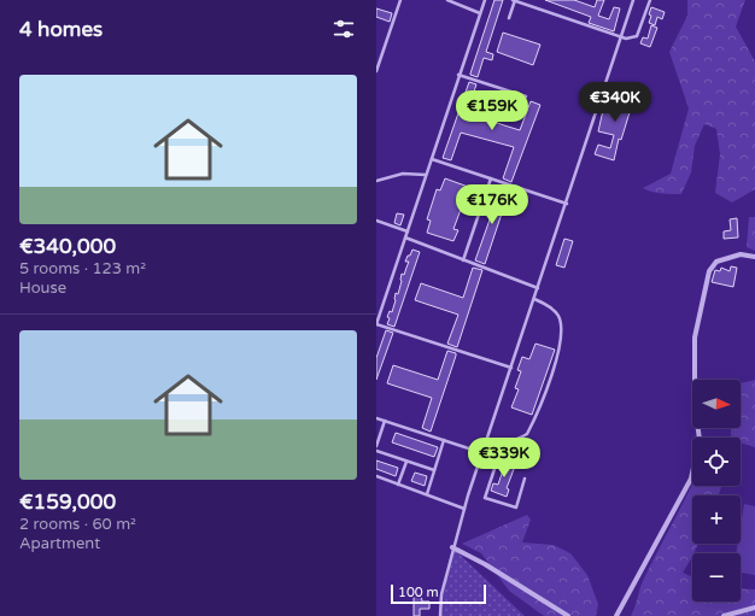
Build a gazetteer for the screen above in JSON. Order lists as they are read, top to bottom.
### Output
{
  "scale_bar": "100 m",
  "north": "right",
  "page": {
    "heading": "4 homes",
    "list": [
      {
        "name": "€340,000",
        "note": "5 rooms · 123 m² · House"
      },
      {
        "name": "€159,000",
        "note": "2 rooms · 60 m² · Apartment"
      }
    ],
    "price": [
      "€340K",
      "€159K",
      "€176K",
      "€339K"
    ],
    "map_buttons": ["+", "−"],
    "scale": "100 m"
  }
}
